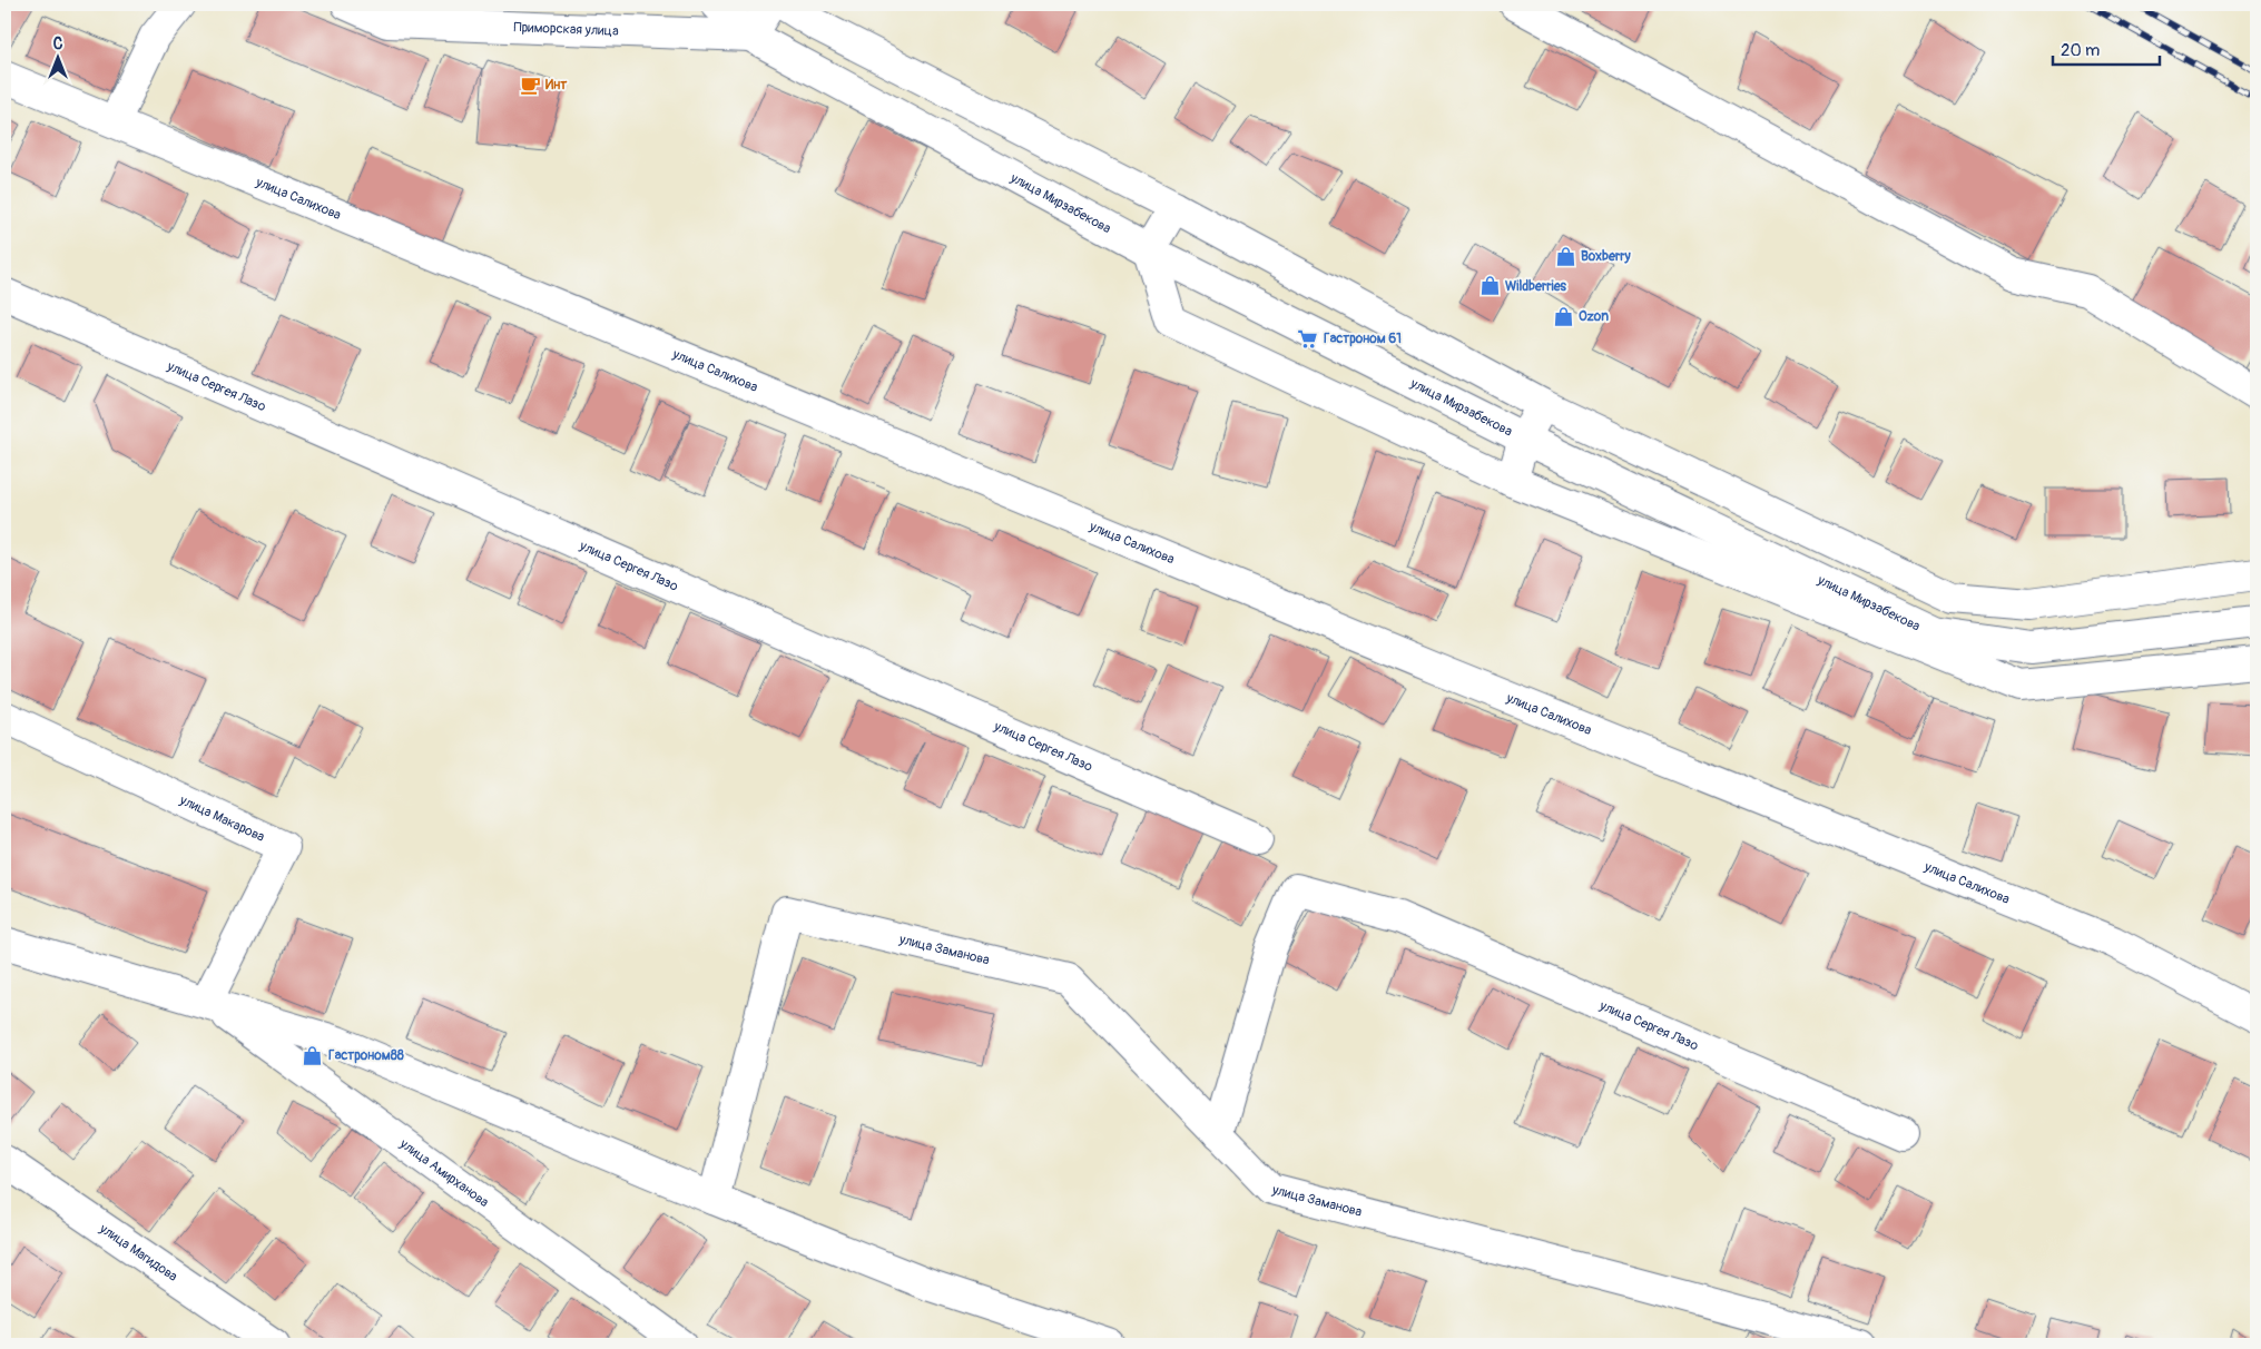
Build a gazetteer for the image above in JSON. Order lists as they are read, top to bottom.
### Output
{
  "streets": {
    "street": [
      "Приморская улица",
      "улица Салихова",
      "улица Мирзабекова",
      "улица Сергея Лазо",
      "улица Макарова",
      "улица Заманова",
      "улица Амирханова",
      "улица Магидова"
    ]
  },
  "crossings": [
    ["Приморская улица", "улица Мирзабекова"],
    ["улица Сергея Лазо", "улица Заманова"],
    ["улица Макарова", "улица Амирханова"]
  ],
  "places": {
    "cafe": ["Инт"],
    "shop": [
      "Boxberry",
      "Wildberries",
      "Ozon",
      "Гастроном88"
    ],
    "supermarket": ["Гастроном 61"]
  },
  "scale_bar": "20 m",
  "north": "top"
}
